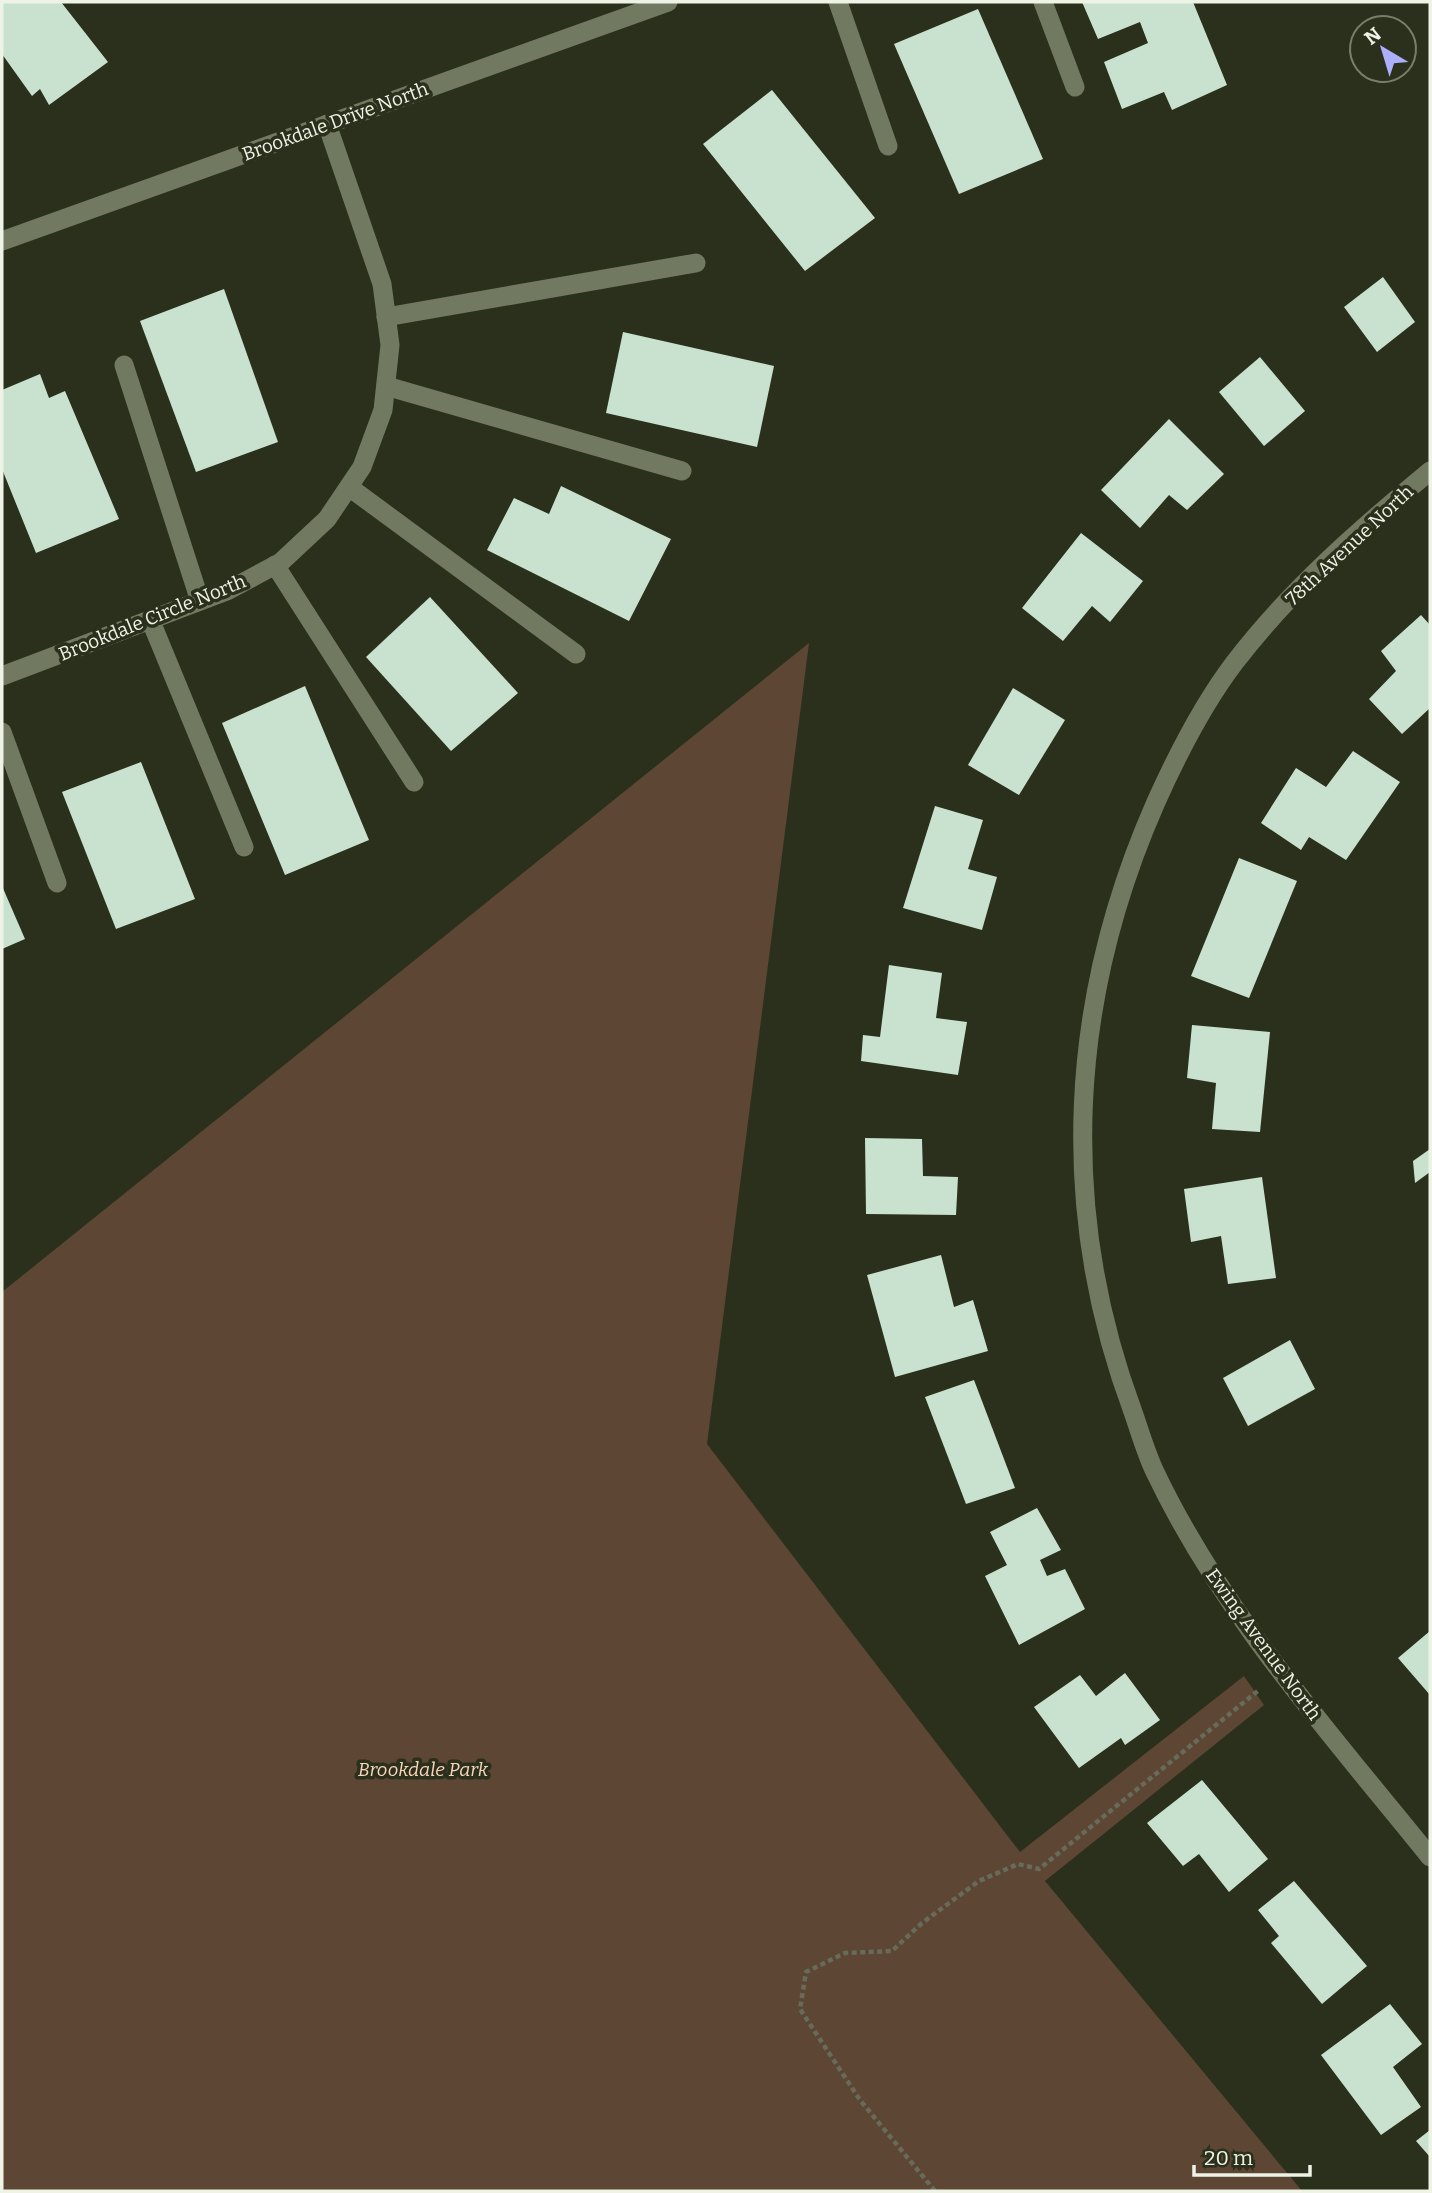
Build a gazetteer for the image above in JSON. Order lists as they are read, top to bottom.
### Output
{
  "streets": {
    "street": [
      "Brookdale Drive North",
      "78th Avenue North",
      "Brookdale Circle North",
      "Ewing Avenue North"
    ]
  },
  "crossings": [
    ["Brookdale Drive North", "Brookdale Circle North"],
    ["78th Avenue North", "Ewing Avenue North"]
  ],
  "parks": ["Brookdale Park"],
  "scale_bar": "20 m",
  "north": "top left"
}
